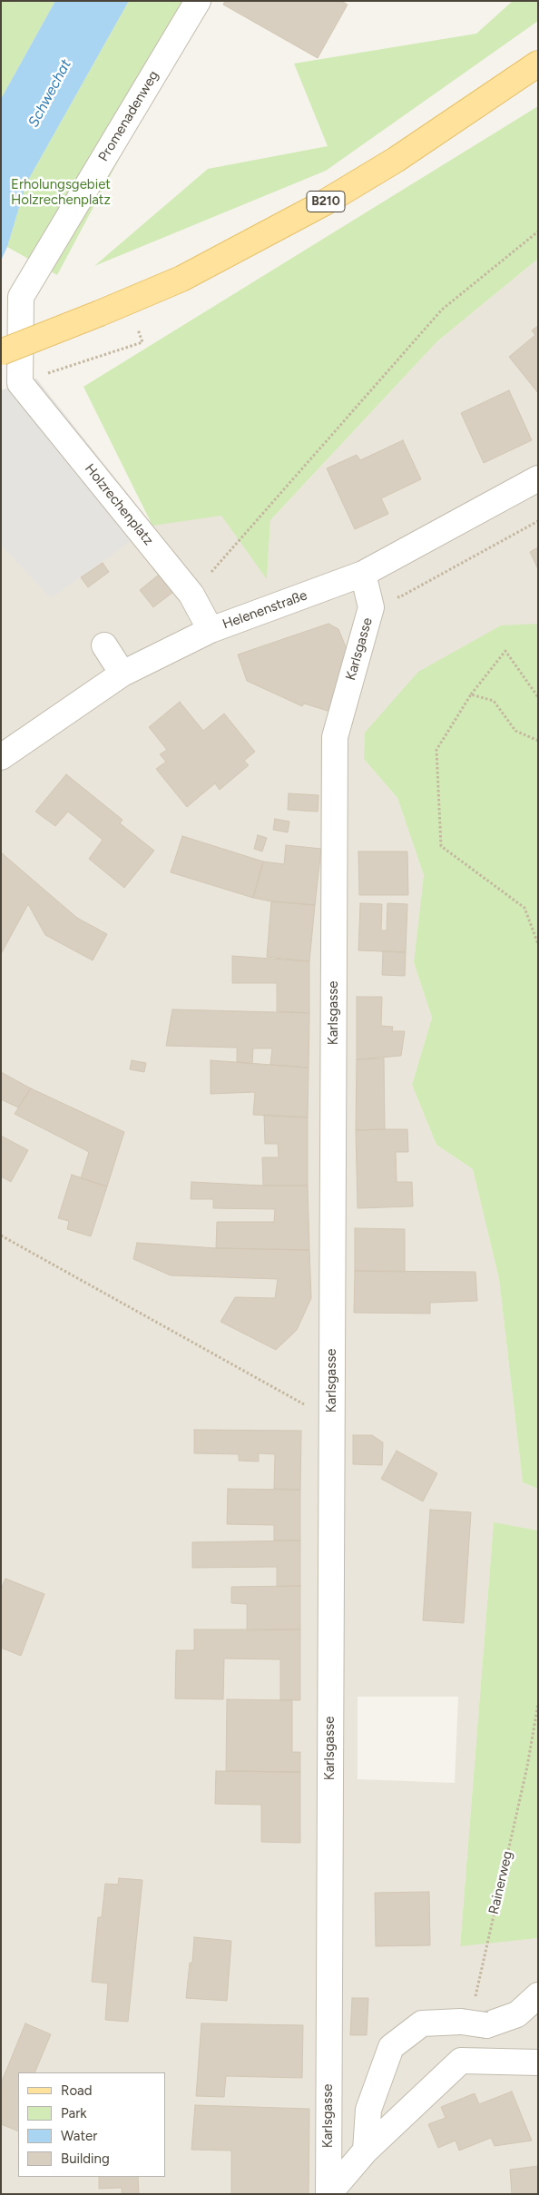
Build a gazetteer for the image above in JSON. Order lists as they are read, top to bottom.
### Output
{
  "streets": {
    "main road": ["B210"],
    "street": [
      "Promenadenweg",
      "Holzrechenplatz",
      "Helenenstraße",
      "Karlsgasse"
    ],
    "path": ["Rainerweg"]
  },
  "crossings": [
    ["Promenadenweg", "Holzrechenplatz"],
    ["Holzrechenplatz", "Helenenstraße"],
    ["Helenenstraße", "Karlsgasse"]
  ],
  "water": ["Schwechat"],
  "parks": ["Erholungsgebiet Holzrechenplatz"],
  "legend": [
    "Road",
    "Park",
    "Water",
    "Building"
  ]
}
